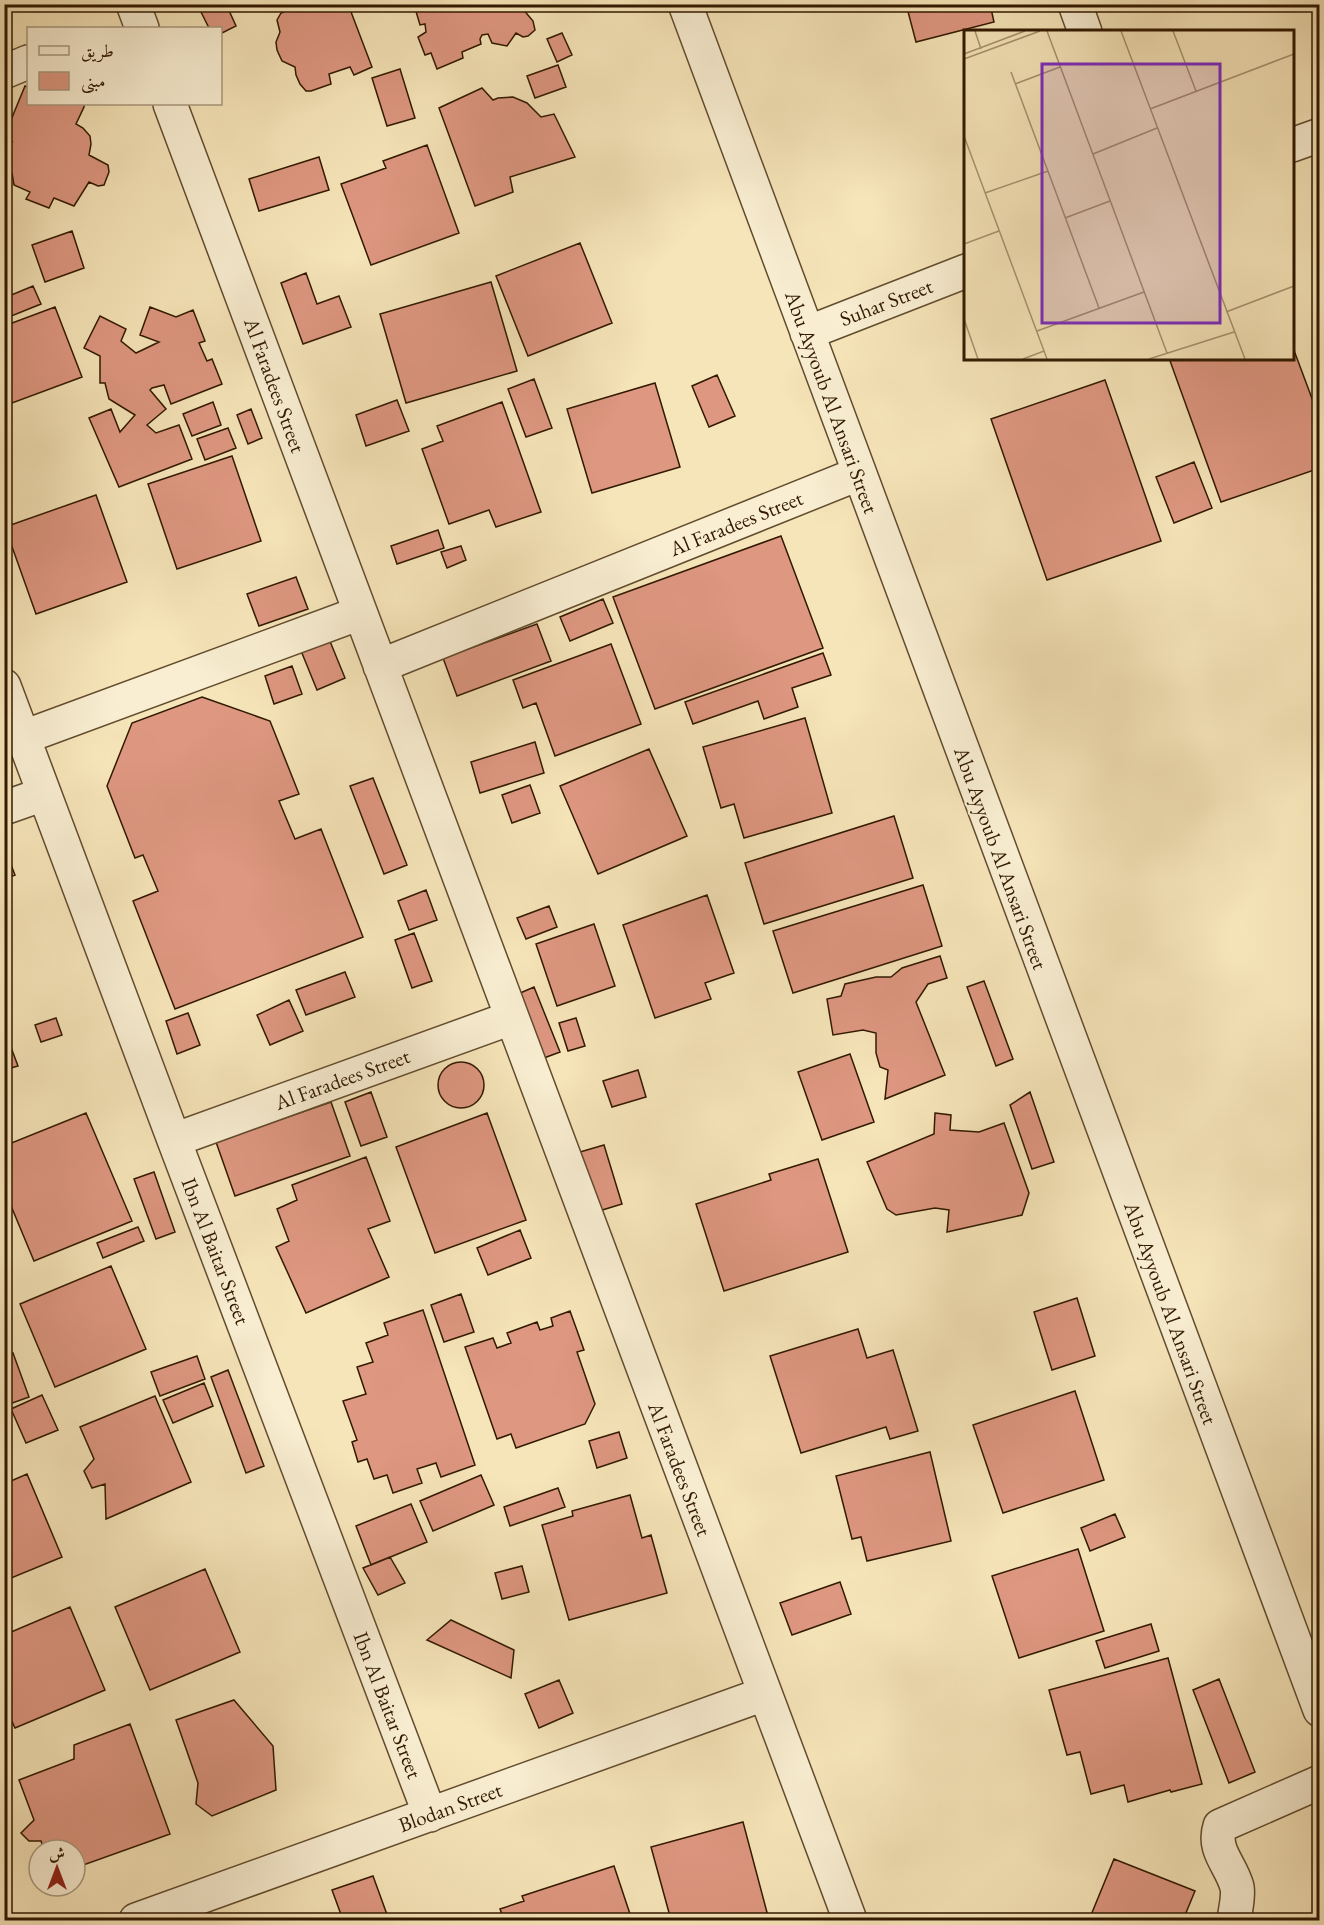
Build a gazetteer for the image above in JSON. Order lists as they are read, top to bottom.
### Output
{
  "streets": {
    "street": [
      "Suhar Street",
      "Al Faradees Street",
      "Abu Ayyoub Al Ansari Street",
      "Ibn Al Baitar Street",
      "Blodan Street"
    ]
  },
  "crossings": [
    ["Suhar Street", "Abu Ayyoub Al Ansari Street"],
    ["Al Faradees Street", "Abu Ayyoub Al Ansari Street"],
    ["Al Faradees Street", "Ibn Al Baitar Street"],
    ["Al Faradees Street", "Blodan Street"],
    ["Ibn Al Baitar Street", "Blodan Street"]
  ],
  "legend": ["طريق", "مبنى"],
  "north": "top"
}
